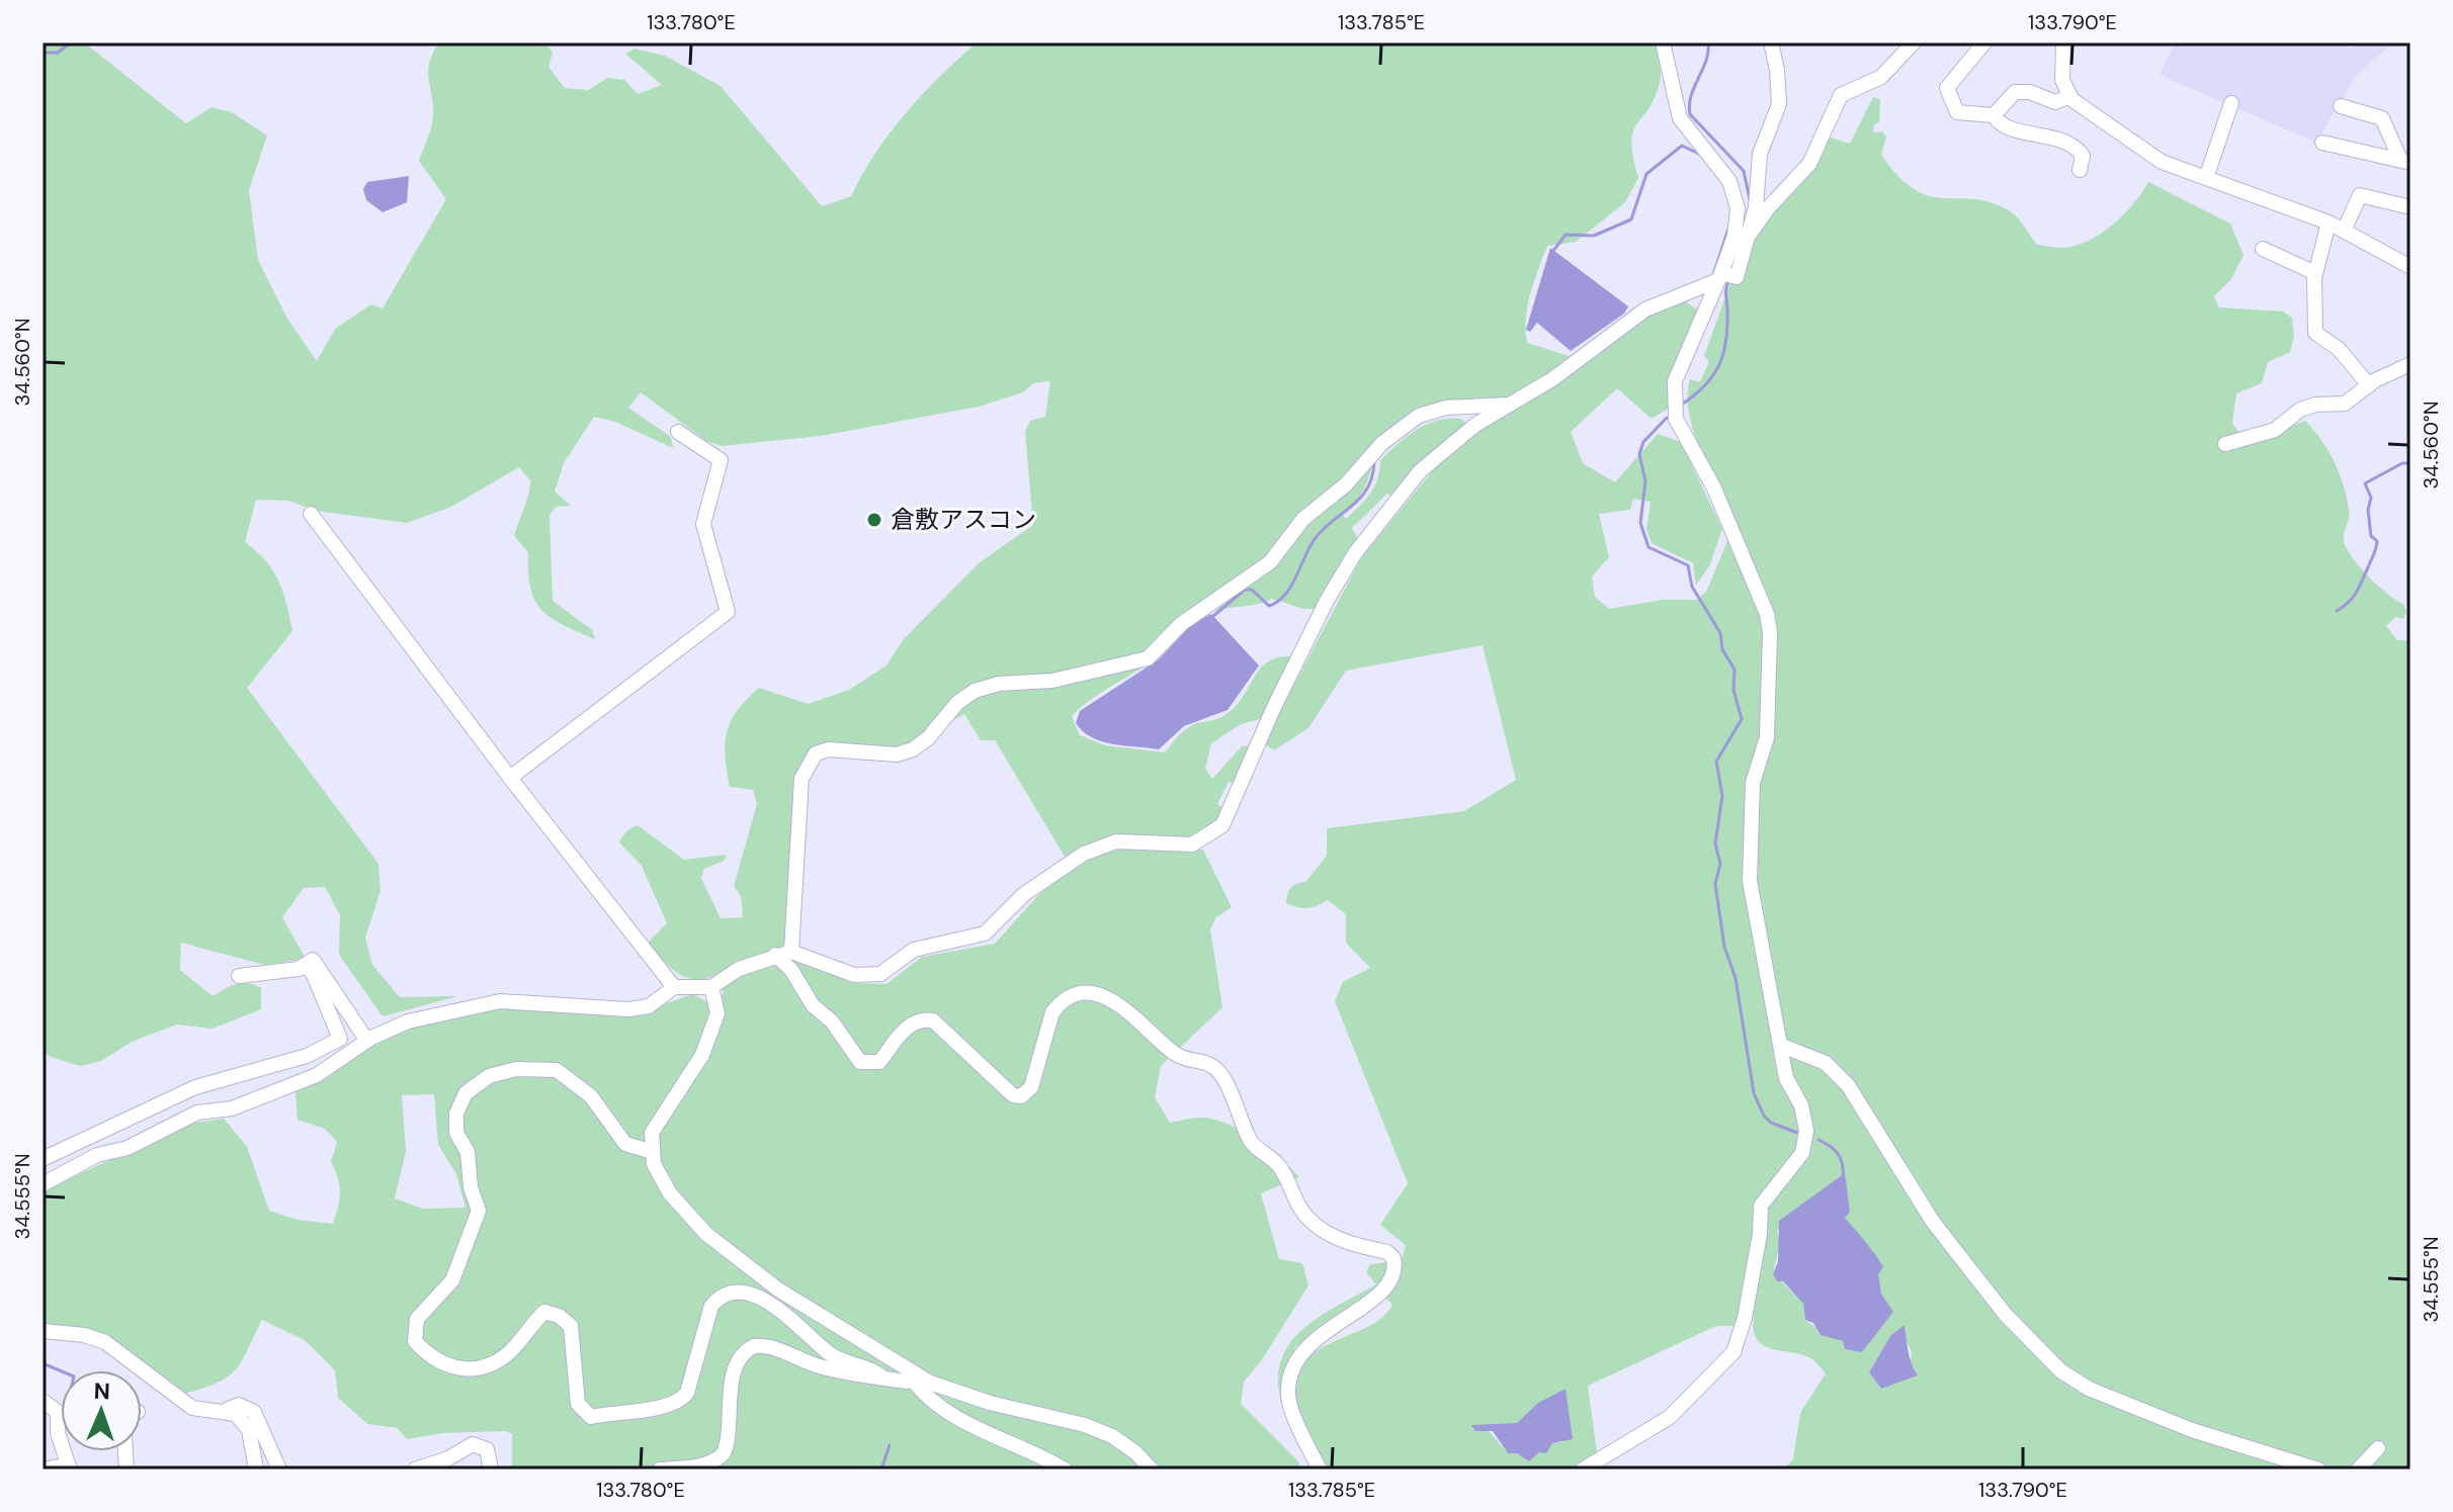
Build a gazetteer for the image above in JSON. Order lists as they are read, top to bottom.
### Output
{
  "places": ["倉敷アスコン"],
  "north": "top",
  "coordinates": [
    "133.780°E",
    "133.785°E",
    "133.790°E",
    "34.560°N",
    "34.555°N"
  ]
}
